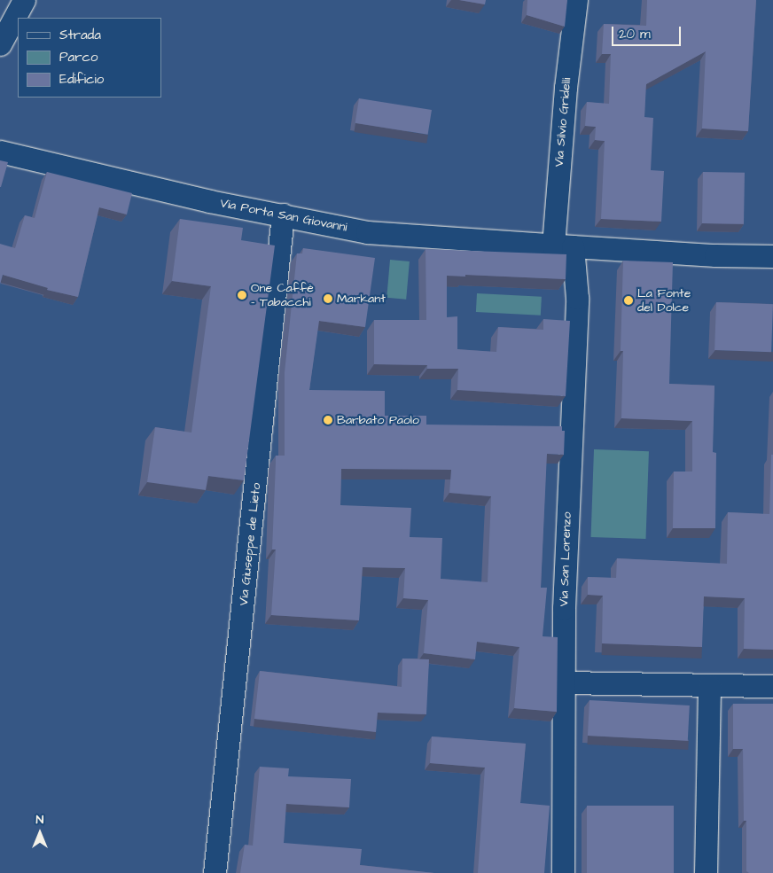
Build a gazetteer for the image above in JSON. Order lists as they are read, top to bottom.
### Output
{
  "streets": {
    "street": [
      "Via Silvio Gridelli",
      "Via Porta San Giovanni",
      "Via Giuseppe de Lieto",
      "Via San Lorenzo"
    ]
  },
  "crossings": [
    ["Via Silvio Gridelli", "Via Porta San Giovanni"],
    ["Via Silvio Gridelli", "Via San Lorenzo"],
    ["Via Porta San Giovanni", "Via Giuseppe de Lieto"],
    ["Via Porta San Giovanni", "Via San Lorenzo"]
  ],
  "places": [
    "One Caffè - Tabacchi",
    "Markant",
    "La Fonte del Dolce",
    "Barbato Paolo"
  ],
  "legend": ["Strada", "Parco", "Edificio"],
  "scale_bar": "20 m",
  "north": "top"
}
